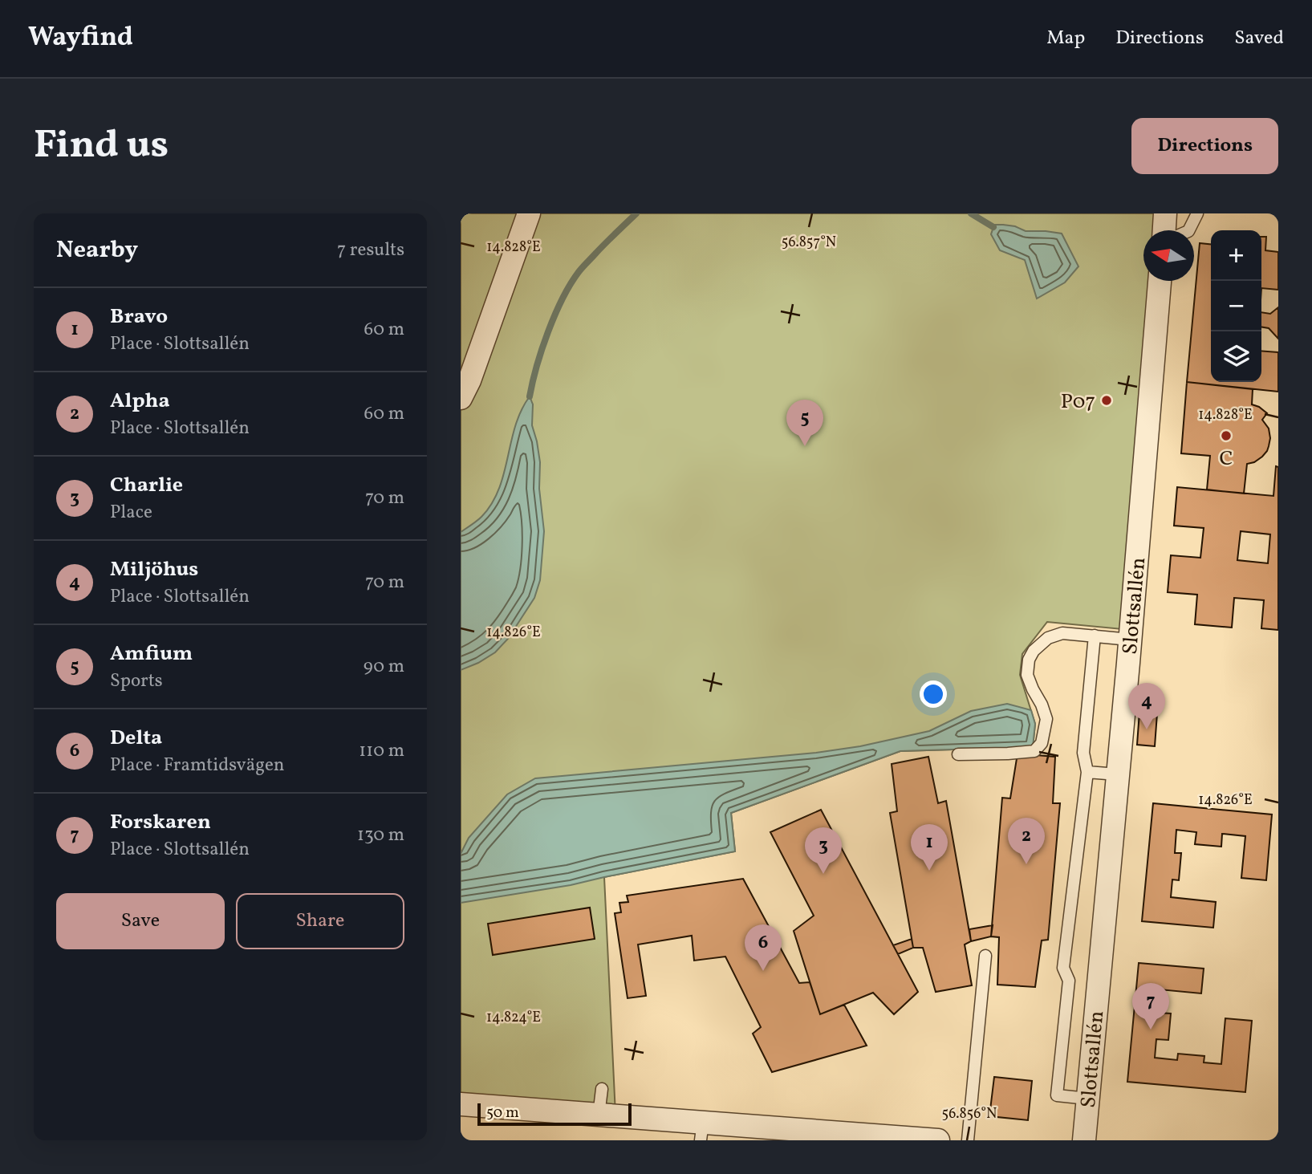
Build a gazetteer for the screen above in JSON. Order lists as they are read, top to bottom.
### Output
{
  "streets": {
    "street": ["Slottsallén"]
  },
  "places": ["P07", "C"],
  "scale_bar": "50 m",
  "north": "left",
  "page": {
    "header": "Wayfind",
    "nav": ["Map", "Directions", "Saved"],
    "buttons": [
      "Directions",
      ["Save", "Share"]
    ],
    "title": "Find us",
    "heading": ["Nearby", "7 results"],
    "map_buttons": ["+", "−"],
    "list": [
      {
        "mark": "1",
        "name": "Bravo",
        "note": "Place · Slottsallén",
        "value": "60 m"
      },
      {
        "mark": "2",
        "name": "Alpha",
        "note": "Place · Slottsallén",
        "value": "60 m"
      },
      {
        "mark": "3",
        "name": "Charlie",
        "note": "Place",
        "value": "70 m"
      },
      {
        "mark": "4",
        "name": "Miljöhus",
        "note": "Place · Slottsallén",
        "value": "70 m"
      },
      {
        "mark": "5",
        "name": "Amfium",
        "note": "Sports",
        "value": "90 m"
      },
      {
        "mark": "6",
        "name": "Delta",
        "note": "Place · Framtidsvägen",
        "value": "110 m"
      },
      {
        "mark": "7",
        "name": "Forskaren",
        "note": "Place · Slottsallén",
        "value": "130 m"
      }
    ],
    "pins": [
      "5",
      "4",
      "2",
      "1",
      "3",
      "6",
      "7"
    ],
    "scale": "50 m"
  },
  "coordinates": [
    "56.857°N",
    "14.828°E",
    "14.826°E",
    "14.824°E",
    "56.856°N"
  ]
}
